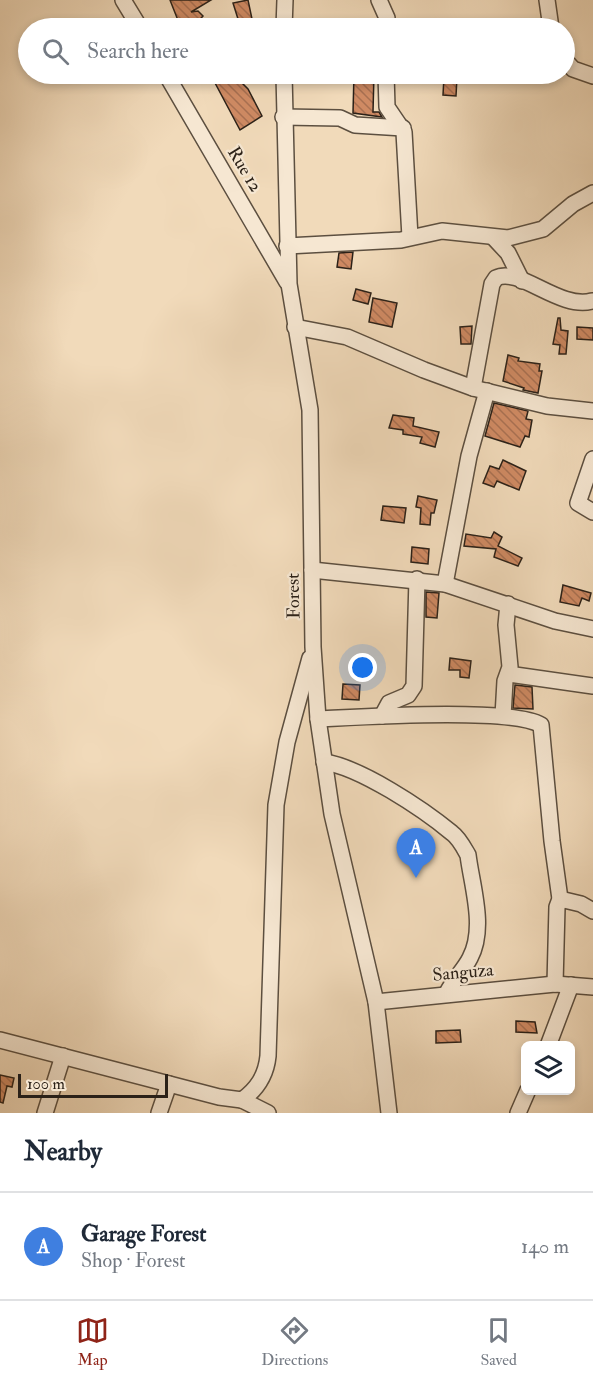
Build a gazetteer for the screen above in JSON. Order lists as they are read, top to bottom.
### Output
{
  "streets": {
    "street": ["Rue 12", "Forest", "Sanguza"]
  },
  "crossings": [
    ["Rue 12", "Forest"],
    ["Forest", "Sanguza"]
  ],
  "scale_bar": "100 m",
  "page": {
    "search": "Search here",
    "pins": "A",
    "scale": "100 m",
    "heading": "Nearby",
    "list": [
      {
        "mark": "A",
        "name": "Garage Forest",
        "note": "Shop · Forest",
        "value": "140 m"
      }
    ],
    "nav": ["Map", "Directions", "Saved"]
  }
}
